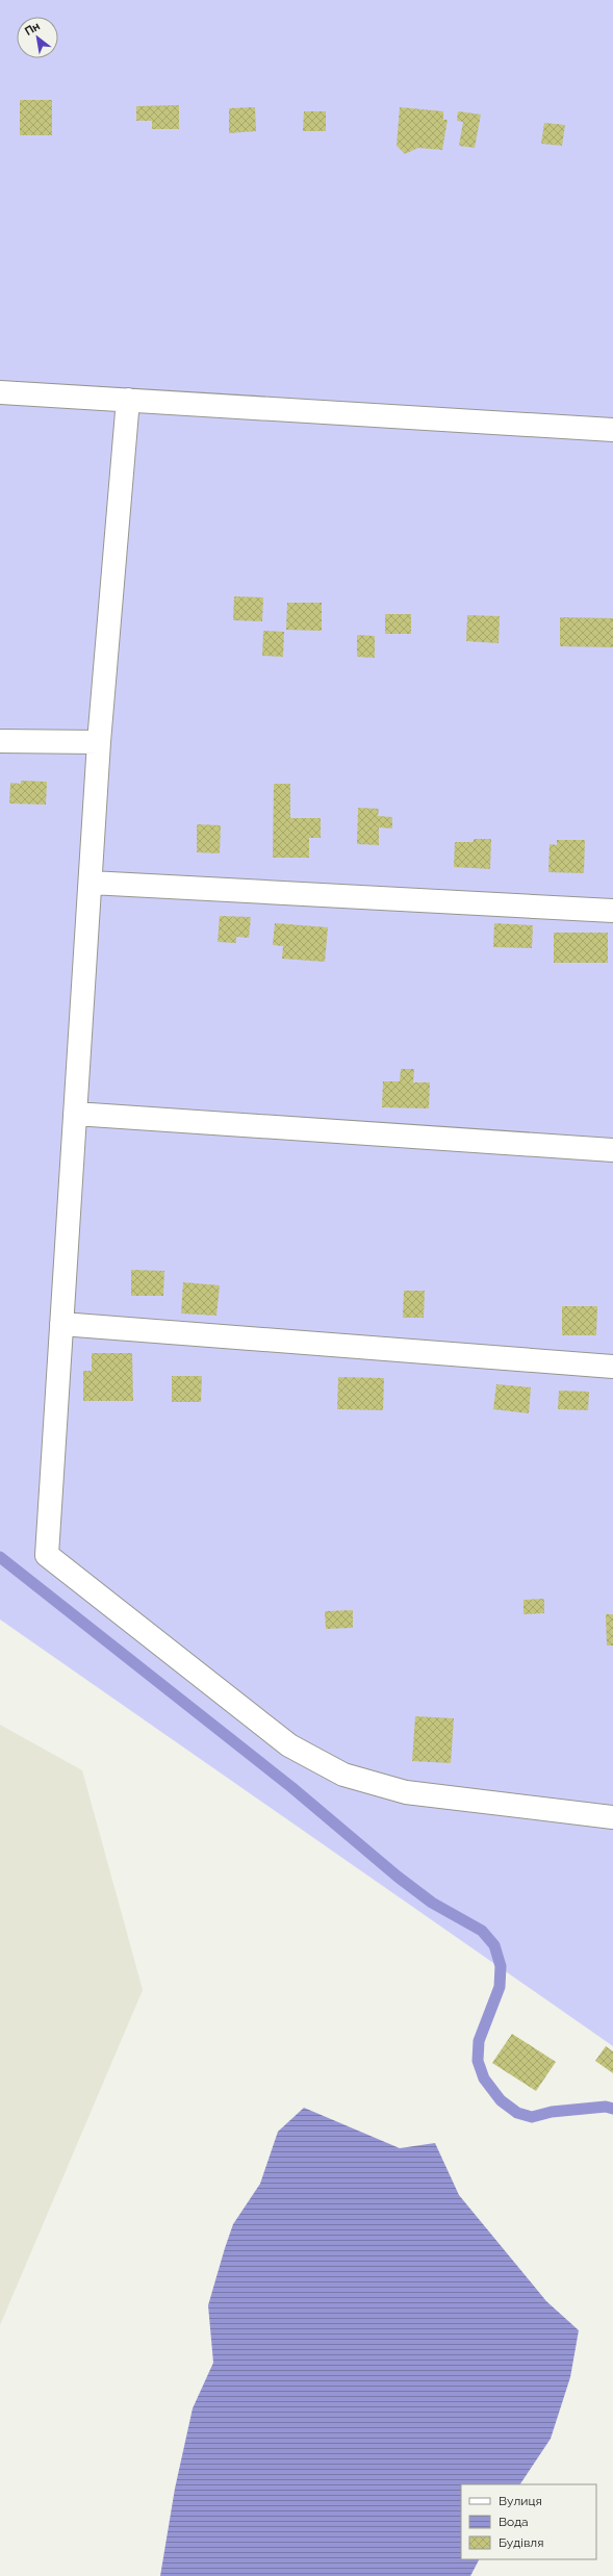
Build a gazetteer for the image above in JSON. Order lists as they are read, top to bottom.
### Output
{
  "legend": ["Вулиця", "Вода", "Будівля"],
  "north": "top left"
}
